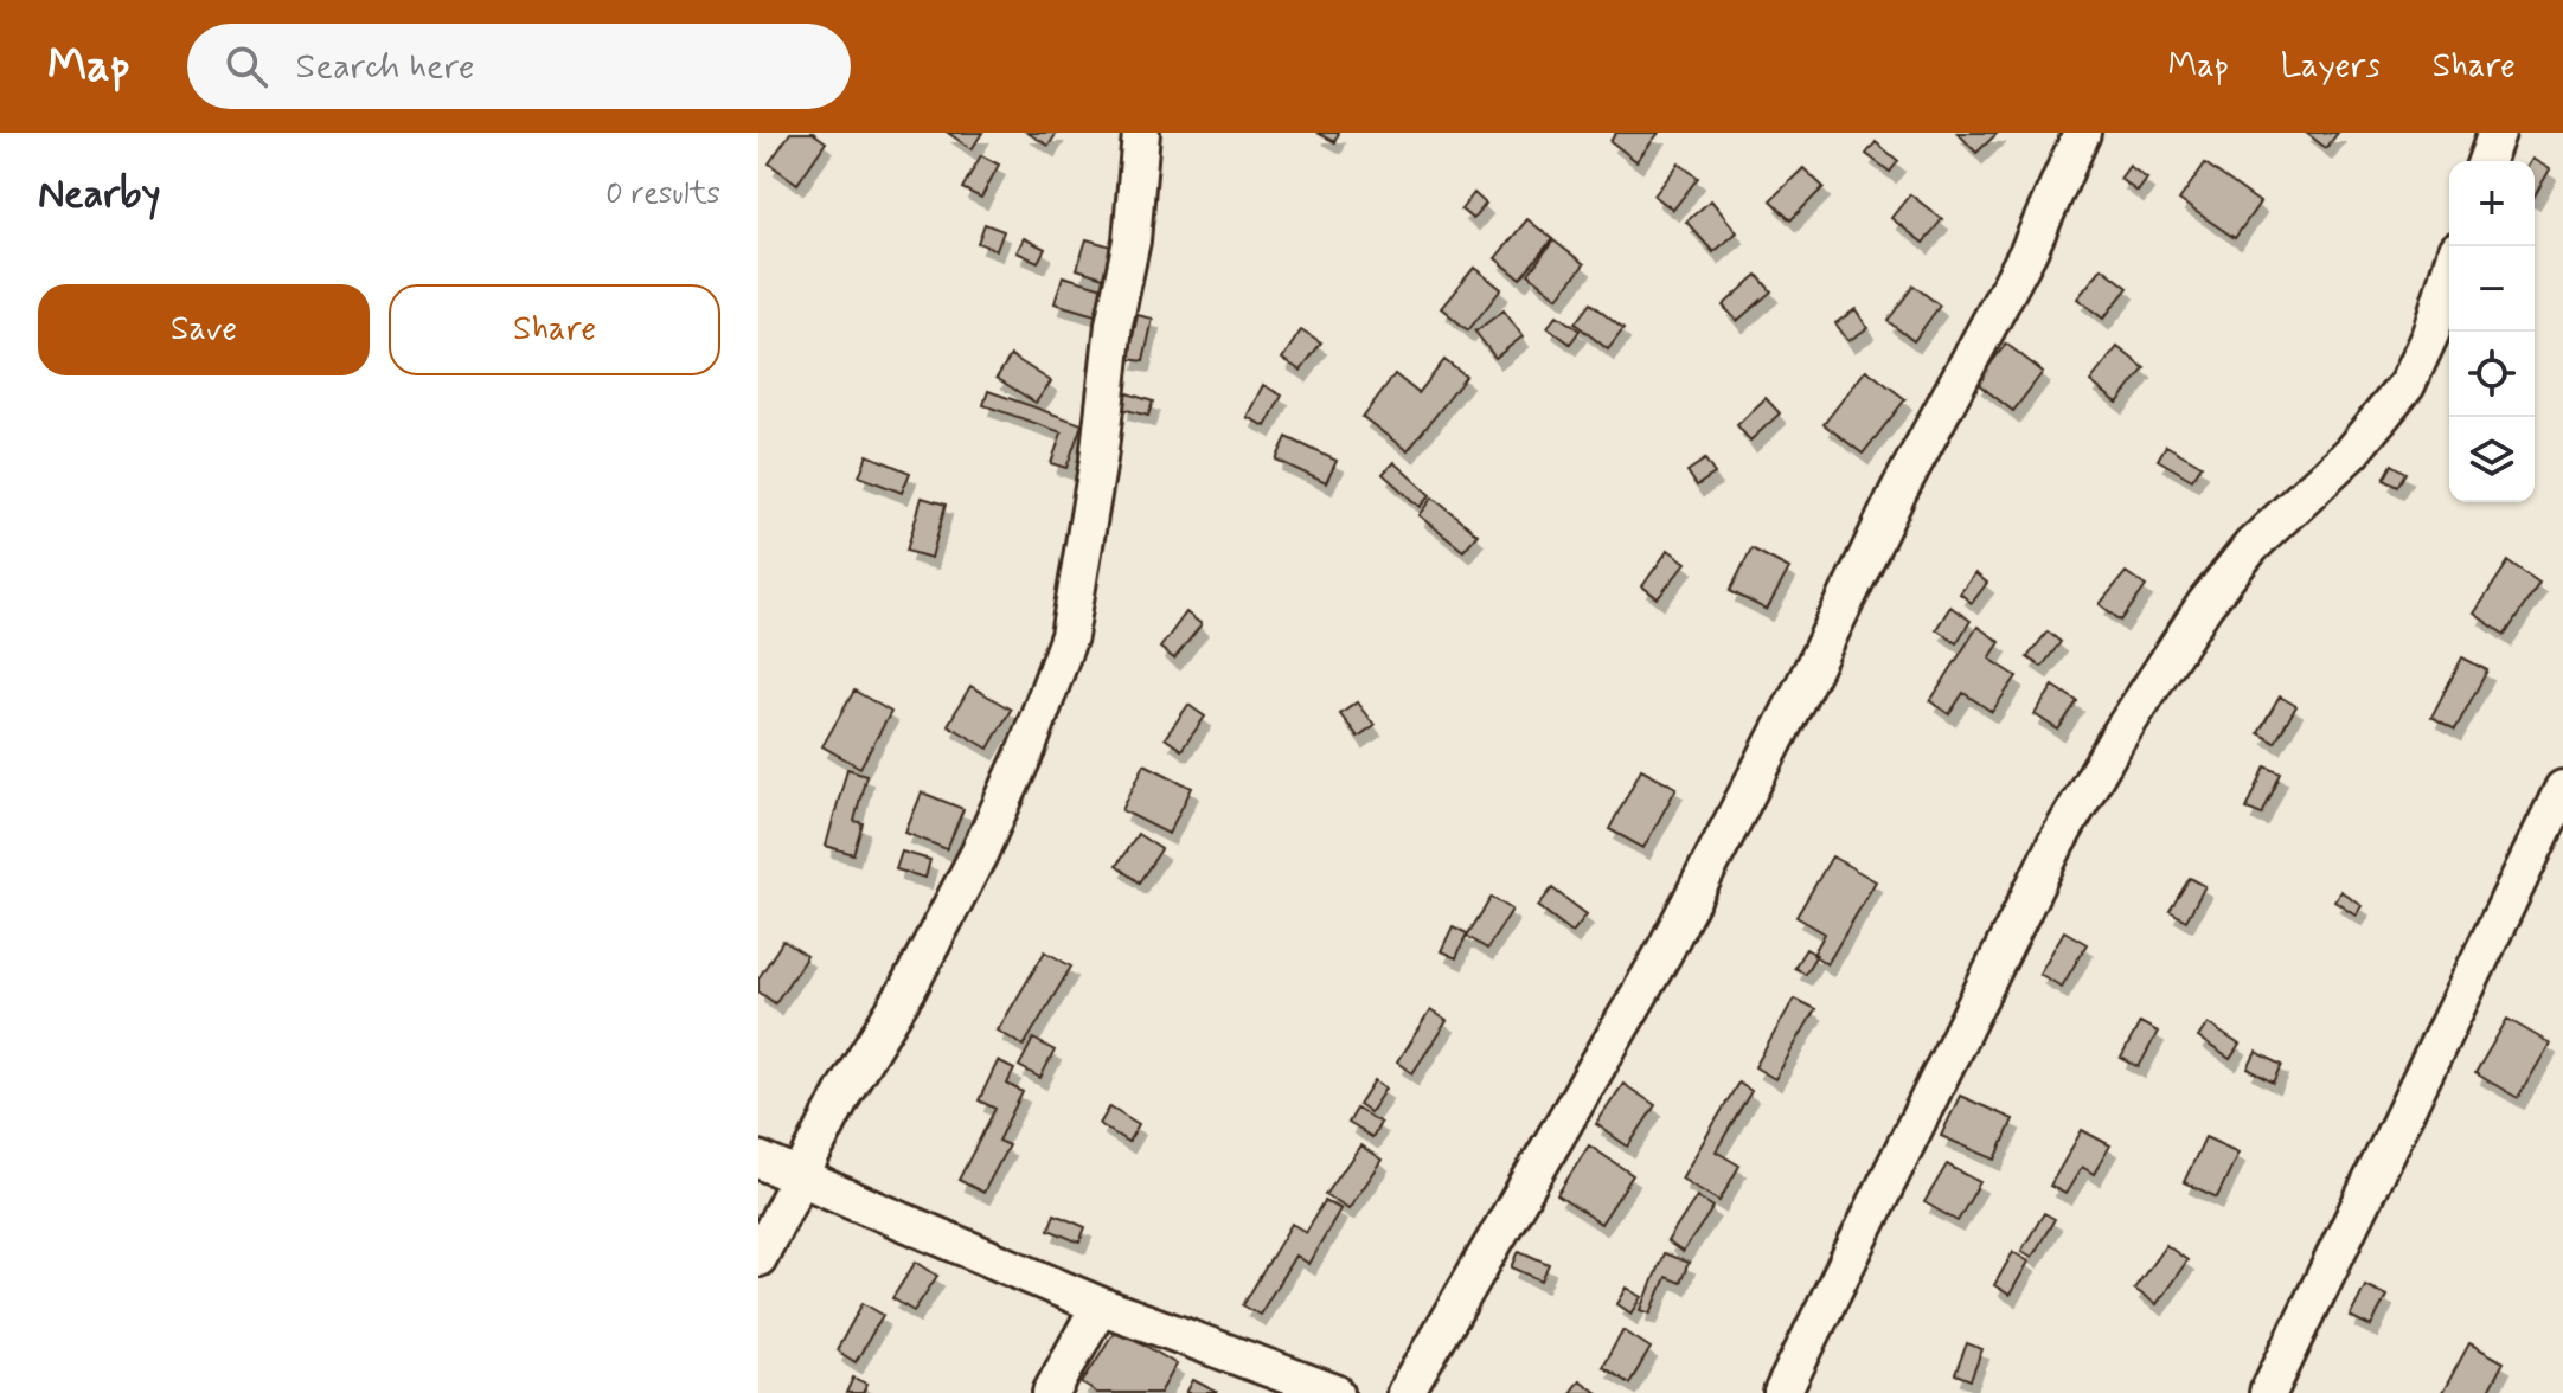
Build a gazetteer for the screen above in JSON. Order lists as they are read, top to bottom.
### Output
{
  "page": {
    "header": "Map",
    "search": "Search here",
    "nav": ["Map", "Layers", "Share"],
    "heading": ["Nearby", "0 results"],
    "map_buttons": ["+", "−"],
    "buttons": ["Save", "Share"]
  }
}
